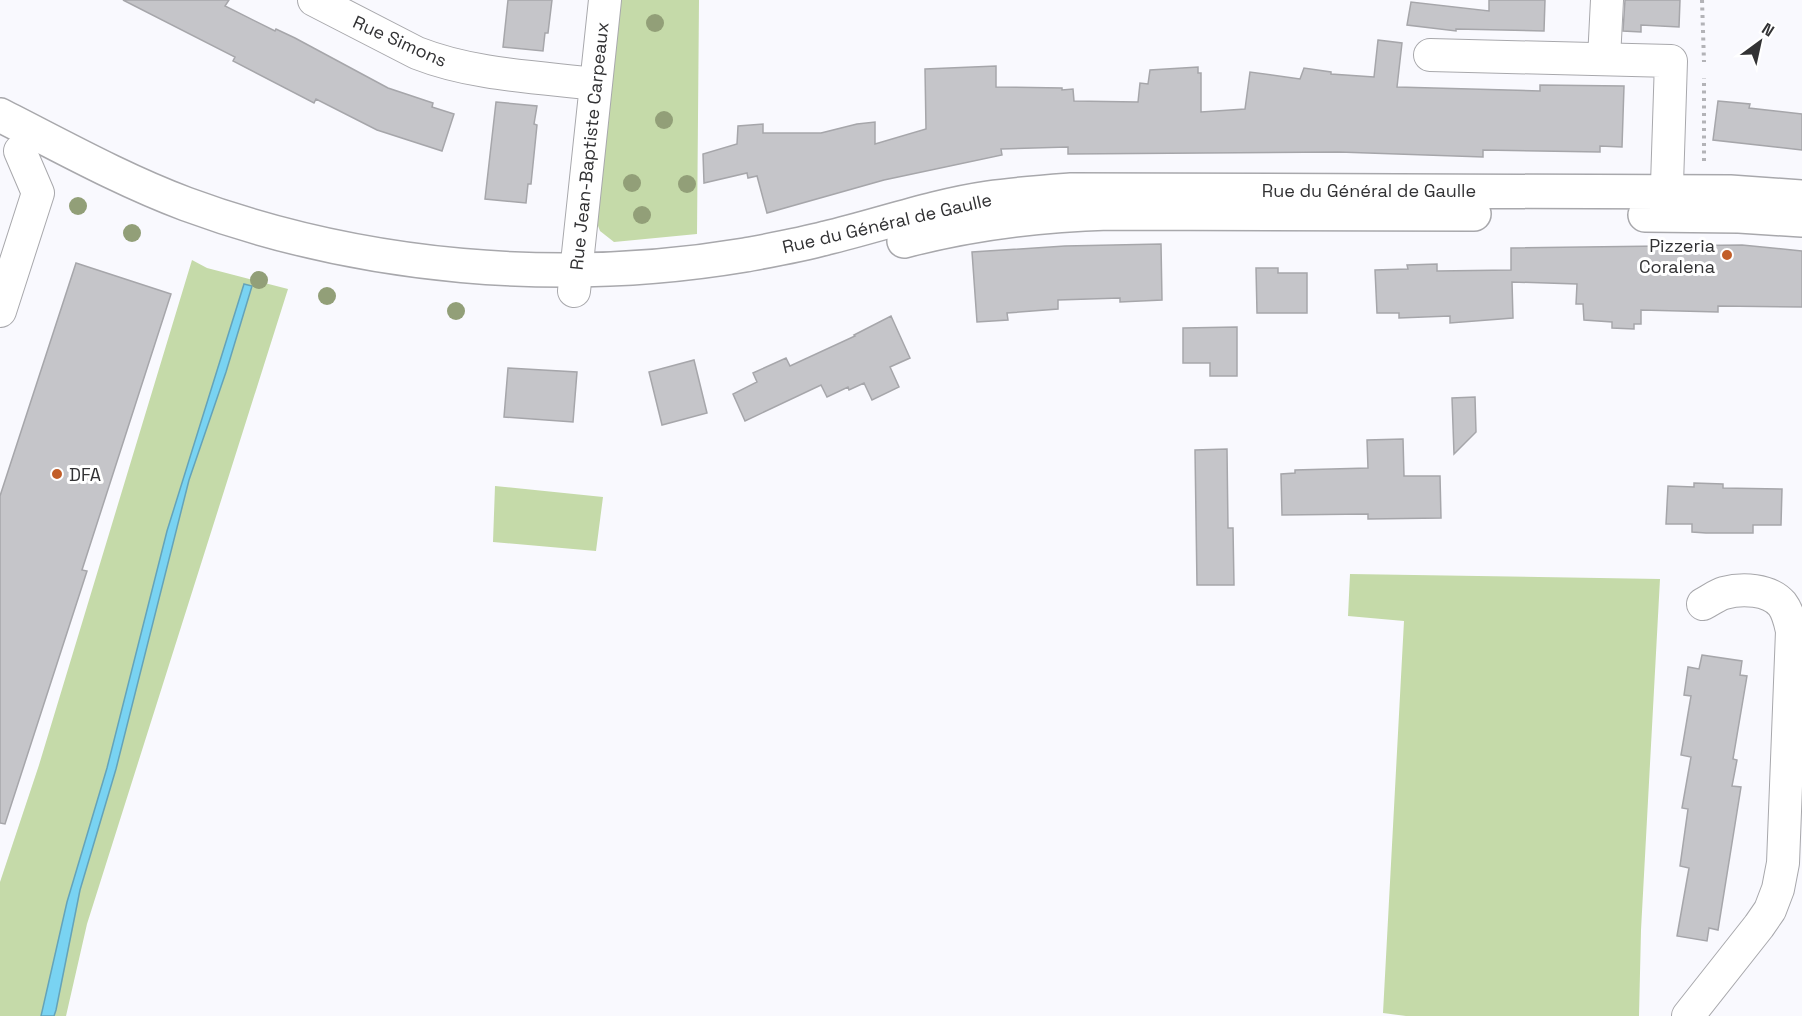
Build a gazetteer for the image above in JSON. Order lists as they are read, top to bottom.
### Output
{
  "streets": {
    "main road": ["Rue du Général de Gaulle"],
    "street": ["Rue Simons", "Rue Jean-Baptiste Carpeaux"]
  },
  "crossings": [
    ["Rue Simons", "Rue Jean-Baptiste Carpeaux"],
    ["Rue Jean-Baptiste Carpeaux", "Rue du Général de Gaulle"]
  ],
  "places": ["Pizzeria Coralena", "DFA"],
  "north": "top right"
}
